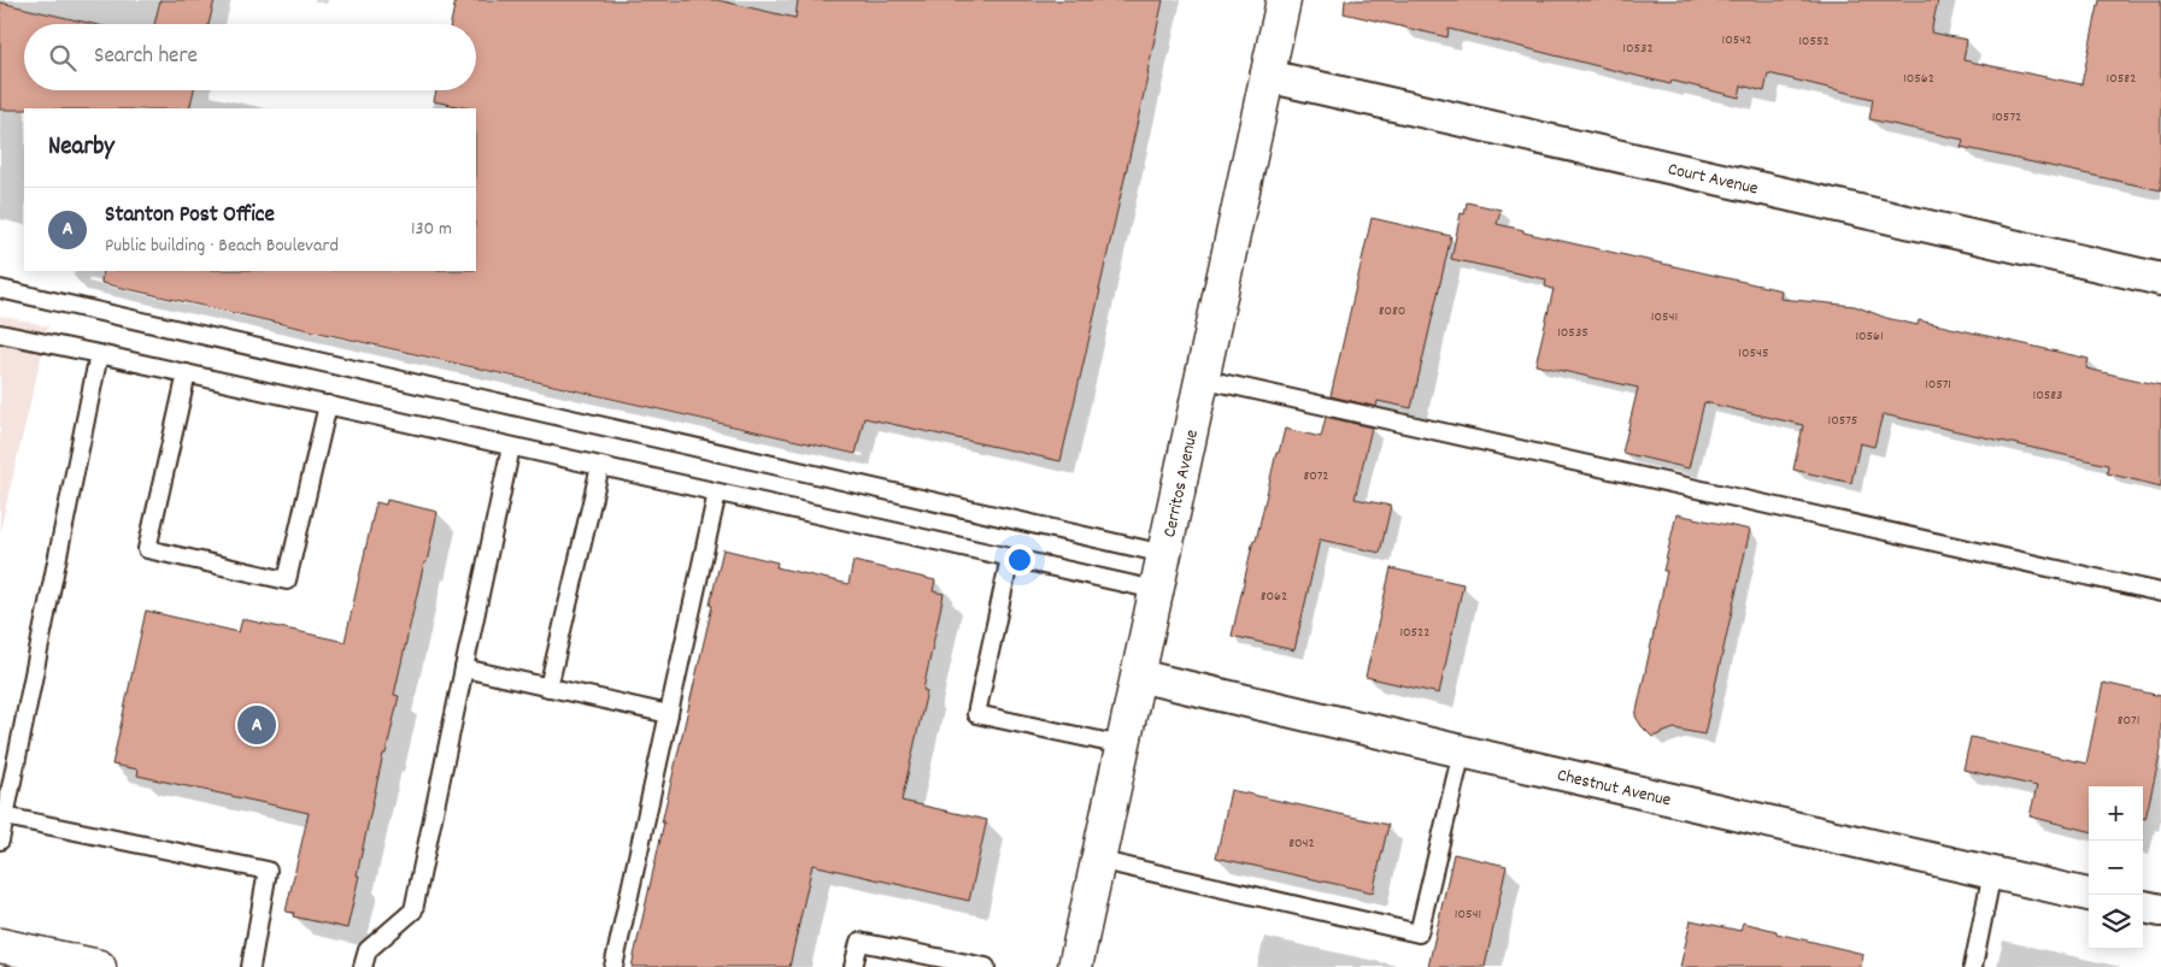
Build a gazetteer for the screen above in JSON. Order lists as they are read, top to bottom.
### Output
{
  "streets": {
    "street": ["Court Avenue", "Cerritos Avenue", "Chestnut Avenue"]
  },
  "crossings": [
    ["Court Avenue", "Cerritos Avenue"],
    ["Cerritos Avenue", "Chestnut Avenue"]
  ],
  "house_numbers": [
    "10542",
    "10552",
    "10532",
    "10562",
    "10582",
    "10572",
    "8080",
    "10541",
    "10535",
    "10561",
    "10545",
    "10571",
    "10583",
    "10575",
    "8072",
    "8062",
    "10522",
    "8071",
    "8042",
    "10541"
  ],
  "page": {
    "search": "Search here",
    "heading": "Nearby",
    "list": [
      {
        "mark": "A",
        "name": "Stanton Post Office",
        "note": "Public building · Beach Boulevard",
        "value": "130 m"
      }
    ],
    "pins": "A",
    "map_buttons": ["+", "−"]
  }
}
